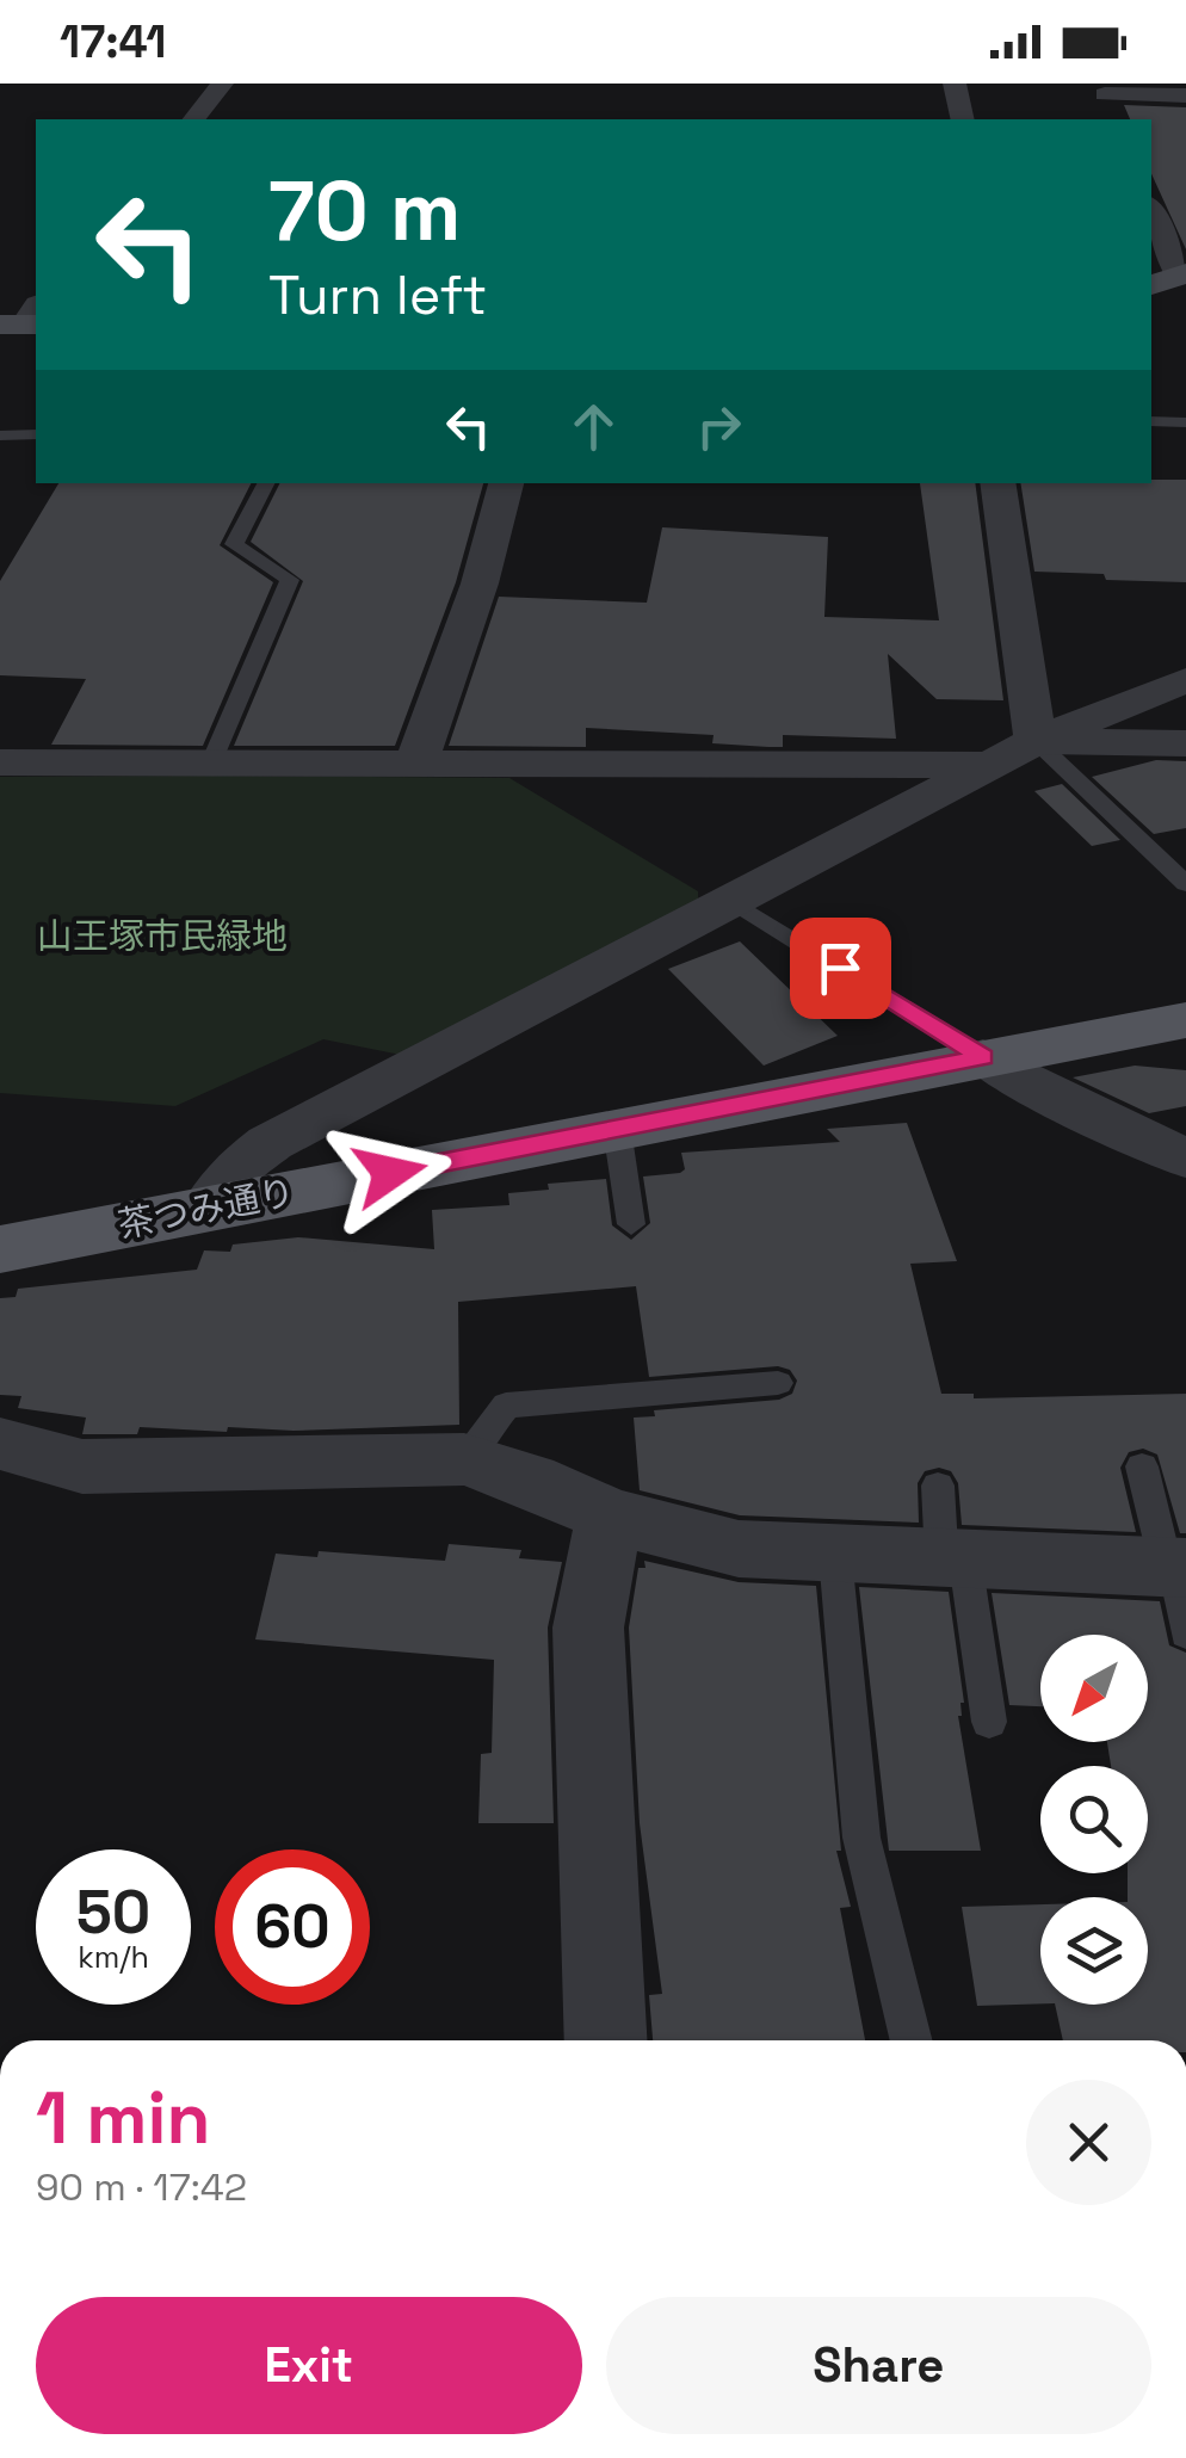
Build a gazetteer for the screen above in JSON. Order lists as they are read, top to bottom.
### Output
{
  "streets": {
    "main road": ["茶つみ通り"]
  },
  "parks": ["山王塚市民緑地"],
  "north": "bottom left",
  "page": {
    "status": "17:41",
    "turn": ["70 m", "Turn left"],
    "speed": "50 km/h",
    "limit": "60",
    "heading": ["1 min", "90 m · 17:42"],
    "buttons": ["Exit", "Share"]
  }
}
